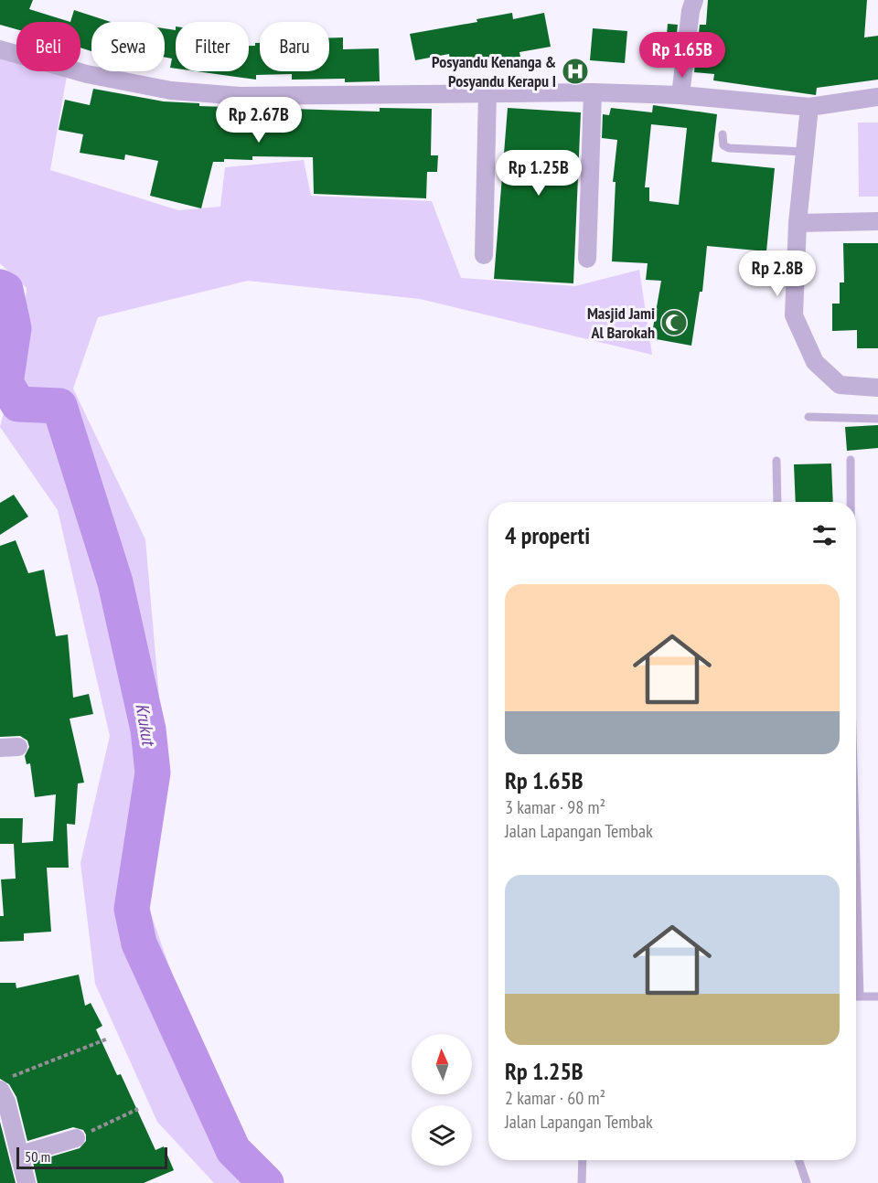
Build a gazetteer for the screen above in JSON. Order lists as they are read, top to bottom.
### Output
{
  "water": ["Krukut"],
  "places": {
    "hospital": ["Posyandu Kenanga & Posyandu Kerapu I"],
    "mosque": ["Masjid Jami Al Barokah"]
  },
  "scale_bar": "50 m",
  "north": "top",
  "page": {
    "chip": [
      "Beli",
      "Sewa",
      "Filter",
      "Baru"
    ],
    "price": [
      "Rp 1.65B",
      "Rp 2.67B",
      "Rp 1.25B",
      "Rp 2.8B"
    ],
    "heading": "4 properti",
    "list": [
      {
        "name": "Rp 1.65B",
        "note": "3 kamar · 98 m² · Jalan Lapangan Tembak"
      },
      {
        "name": "Rp 1.25B",
        "note": "2 kamar · 60 m² · Jalan Lapangan Tembak"
      }
    ],
    "scale": "50 m"
  }
}
